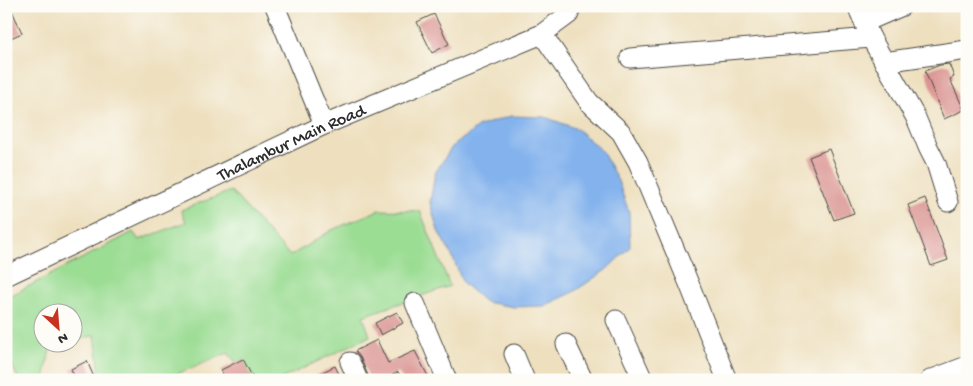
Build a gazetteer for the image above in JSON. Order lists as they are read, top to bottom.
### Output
{
  "streets": {
    "street": ["Thalambur Main Road"]
  },
  "north": "bottom right"
}
